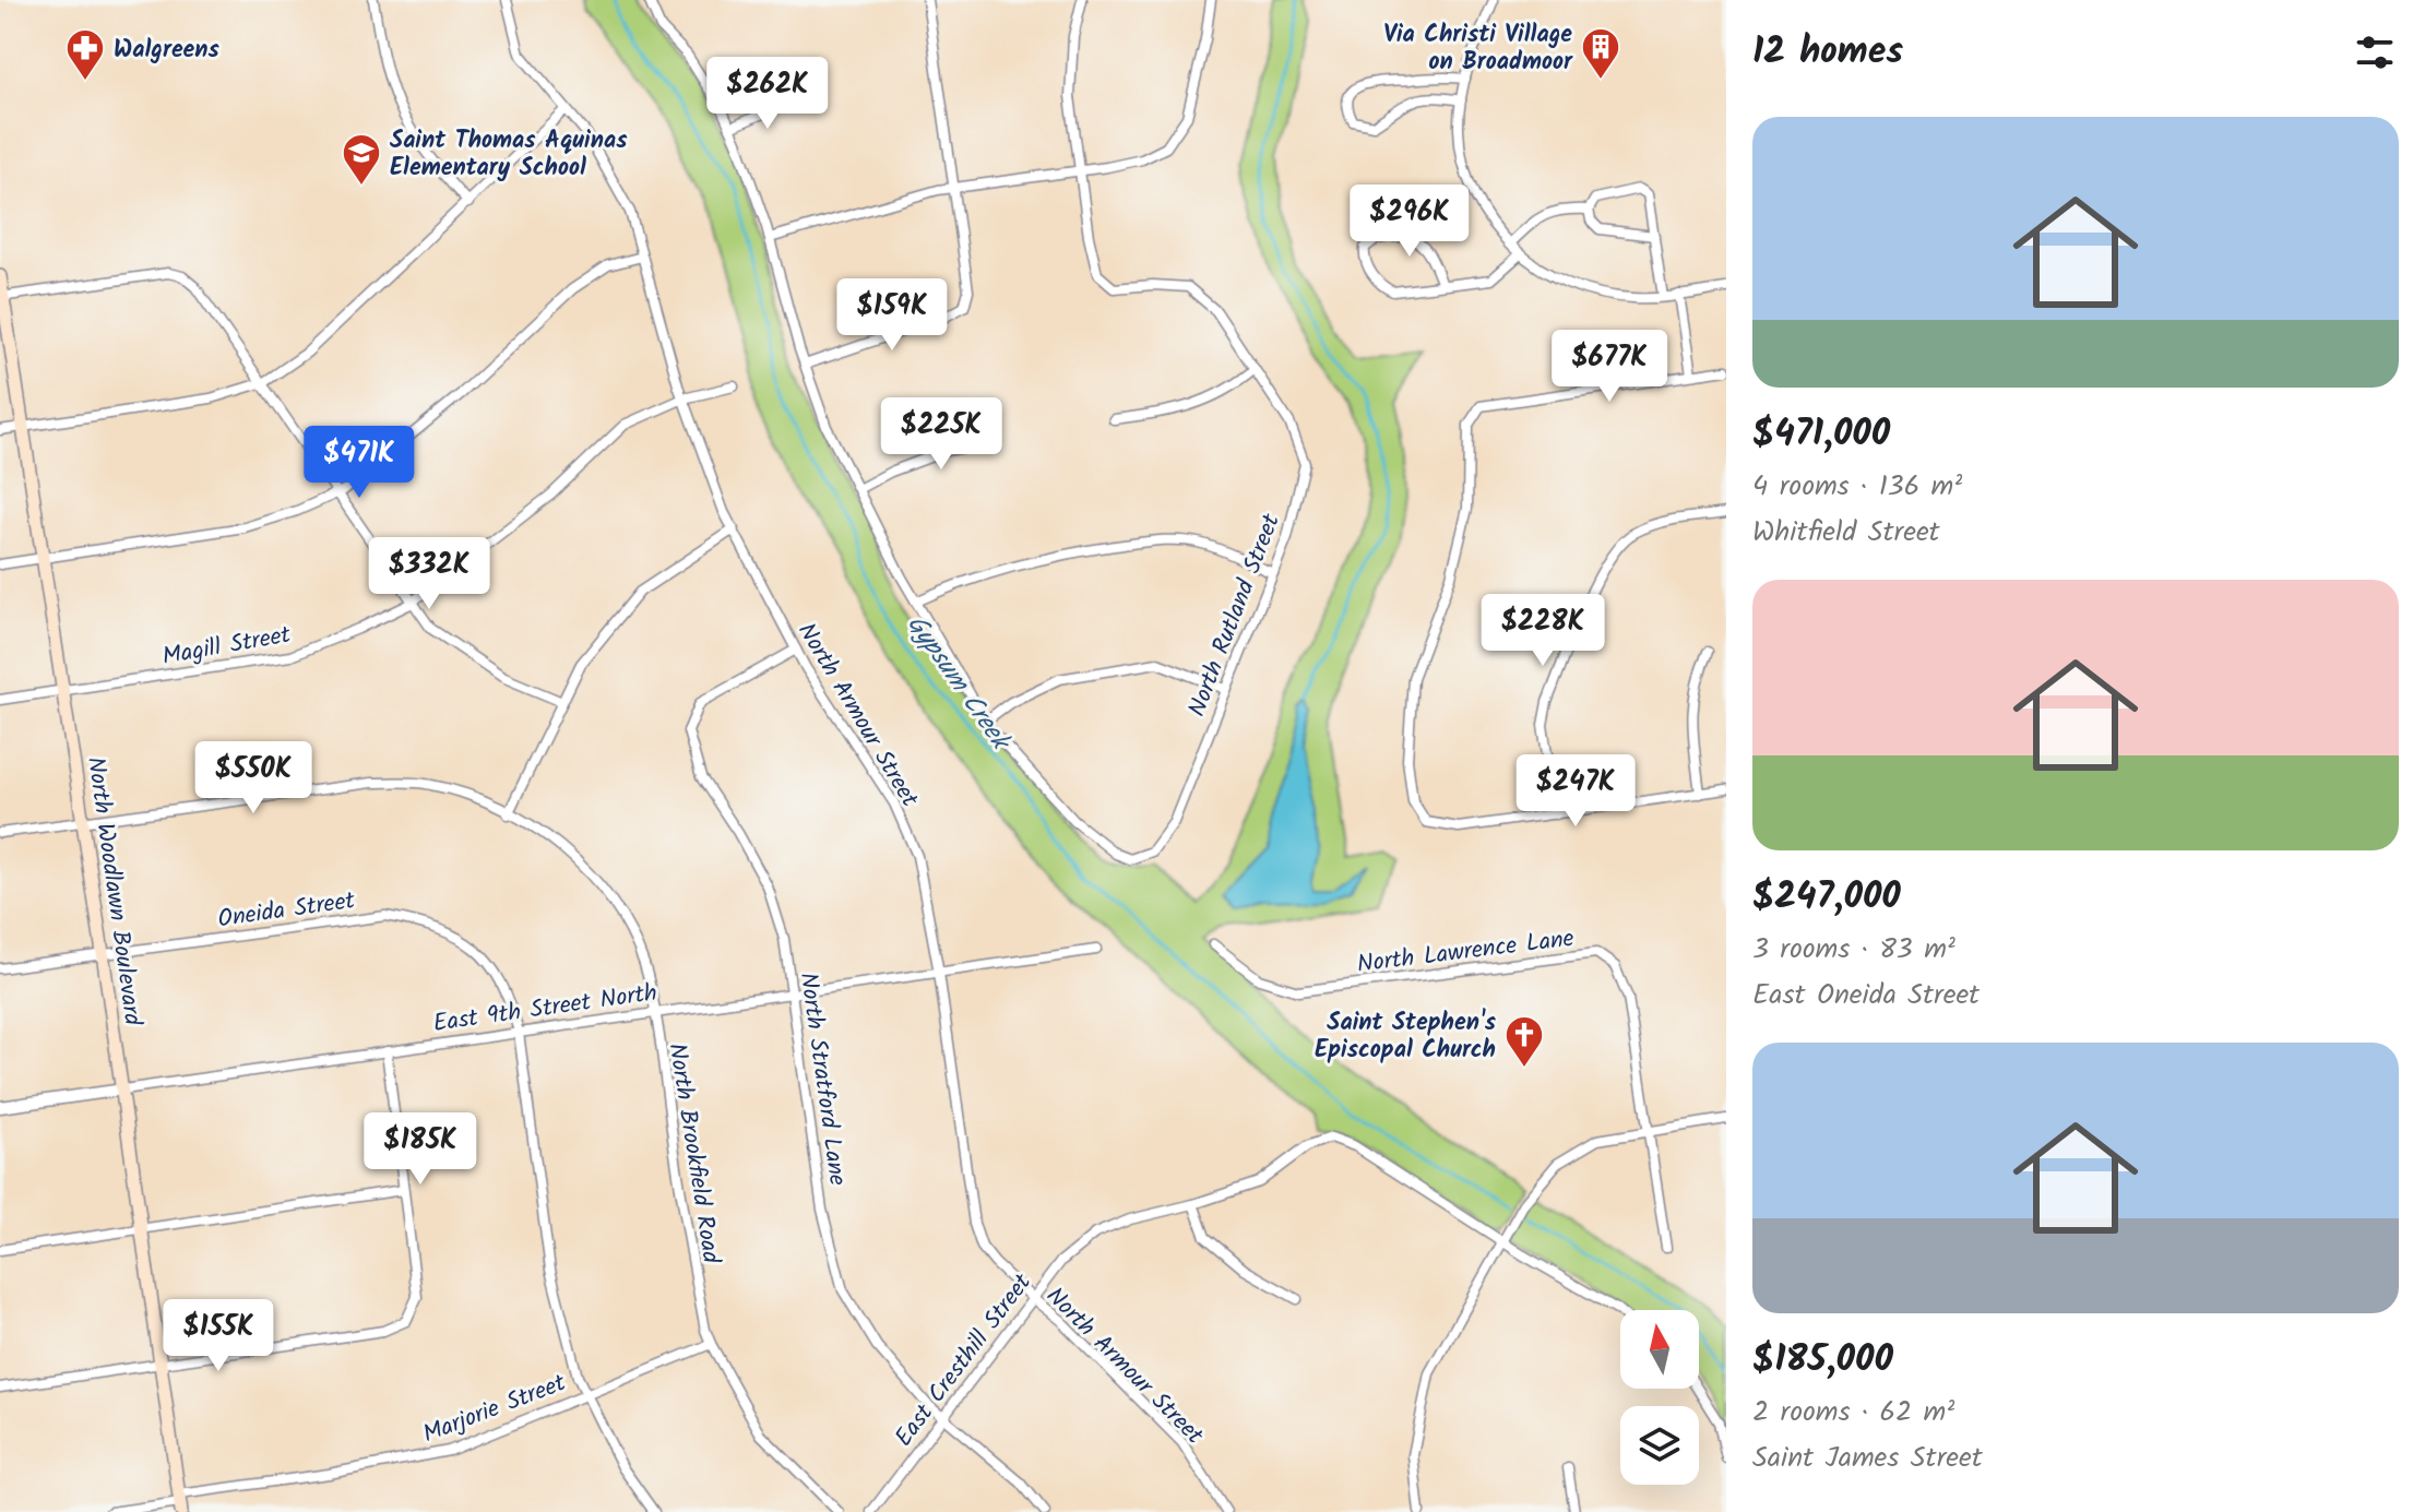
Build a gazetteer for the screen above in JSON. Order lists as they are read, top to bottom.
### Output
{
  "streets": {
    "main road": ["North Woodlawn Boulevard"],
    "street": [
      "North Rutland Street",
      "Magill Street",
      "North Armour Street",
      "Oneida Street",
      "North Lawrence Lane",
      "East 9th Street North",
      "North Stratford Lane",
      "North Brookfield Road",
      "East Cresthill Street",
      "Marjorie Street"
    ]
  },
  "crossings": [
    ["Magill Street", "North Armour Street"],
    ["Magill Street", "North Woodlawn Boulevard"],
    ["North Armour Street", "East 9th Street North"],
    ["North Armour Street", "North Stratford Lane"],
    ["North Armour Street", "East Cresthill Street"],
    ["North Woodlawn Boulevard", "Oneida Street"],
    ["North Woodlawn Boulevard", "East 9th Street North"],
    ["North Woodlawn Boulevard", "North Brookfield Road"],
    ["North Woodlawn Boulevard", "Marjorie Street"],
    ["Oneida Street", "East 9th Street North"],
    ["Oneida Street", "Marjorie Street"],
    ["East 9th Street North", "North Stratford Lane"],
    ["East 9th Street North", "North Brookfield Road"],
    ["North Stratford Lane", "East Cresthill Street"],
    ["North Brookfield Road", "Marjorie Street"]
  ],
  "water": ["Gypsum Creek"],
  "places": {
    "building": ["Via Christi Village on Broadmoor"],
    "pharmacy": ["Walgreens"],
    "school or university": ["Saint Thomas Aquinas Elementary School"],
    "church": ["Saint Stephen's Episcopal Church"]
  },
  "north": "top",
  "page": {
    "heading": "12 homes",
    "price": [
      "$262K",
      "$296K",
      "$159K",
      "$677K",
      "$225K",
      "$471K",
      "$332K",
      "$228K",
      "$550K",
      "$247K",
      "$185K",
      "$155K"
    ],
    "list": [
      {
        "name": "$471,000",
        "note": "4 rooms · 136 m² · Whitfield Street"
      },
      {
        "name": "$247,000",
        "note": "3 rooms · 83 m² · East Oneida Street"
      },
      {
        "name": "$185,000",
        "note": "2 rooms · 62 m² · Saint James Street"
      }
    ]
  }
}
